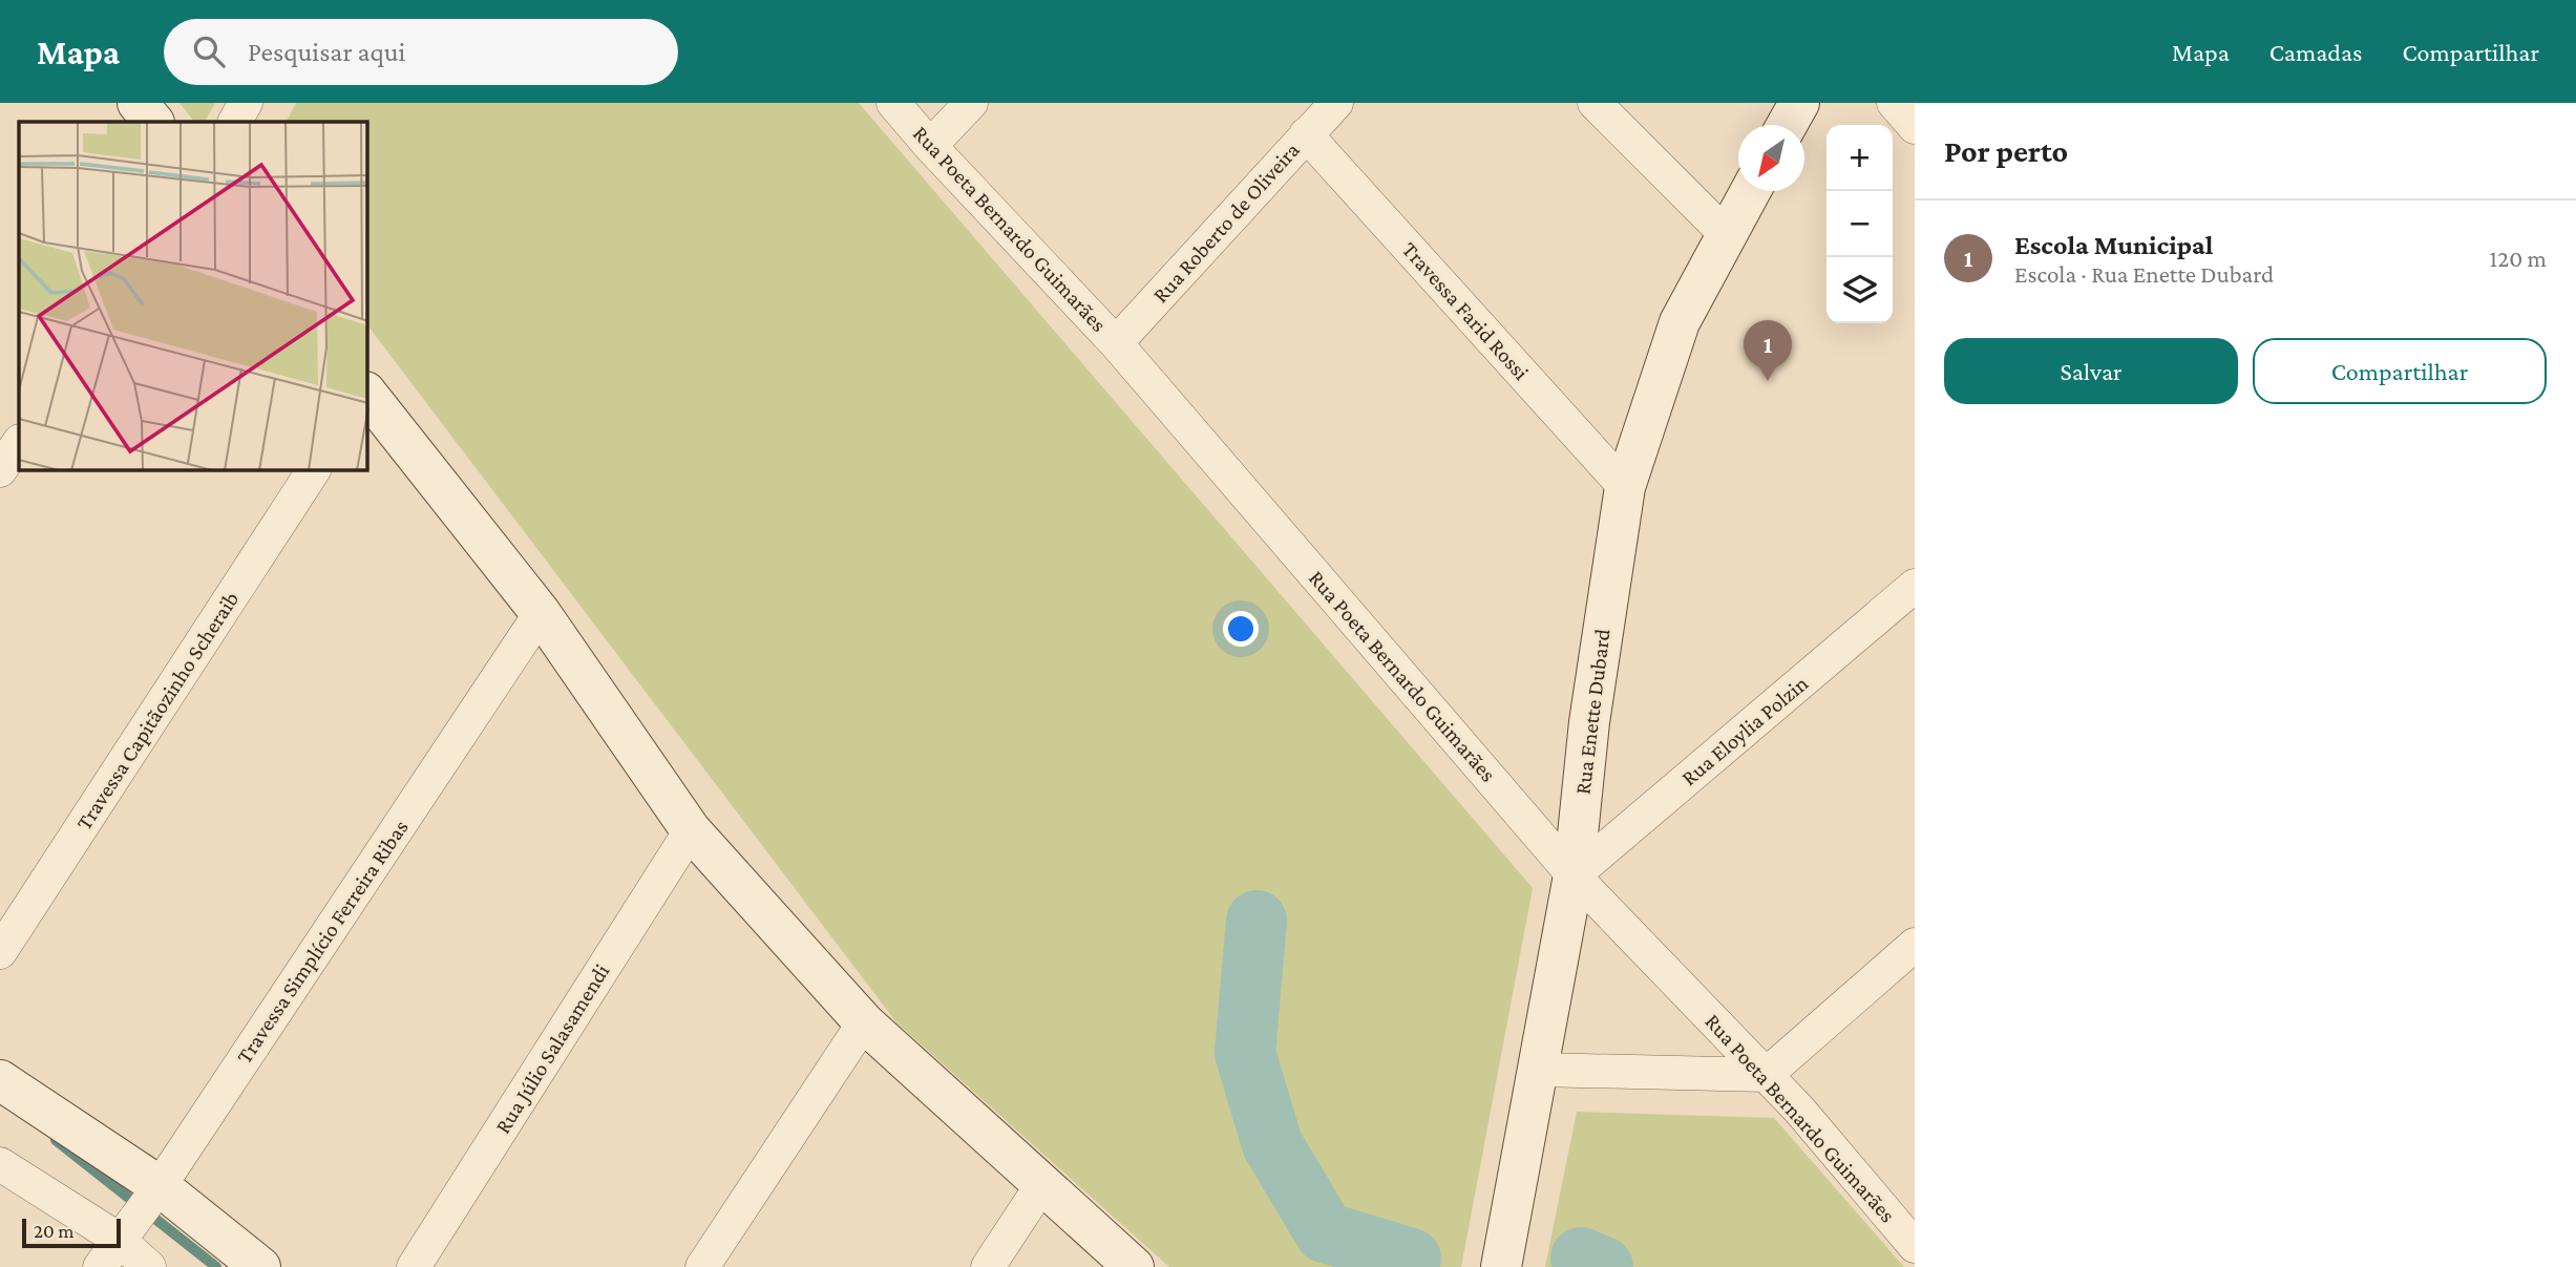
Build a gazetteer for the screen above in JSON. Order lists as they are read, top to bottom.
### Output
{
  "streets": {
    "street": [
      "Rua Roberto de Oliveira",
      "Rua Poeta Bernardo Guimarães",
      "Travessa Farid Rossi",
      "Travessa Capitãozinho Scheraib",
      "Rua Enette Dubard",
      "Rua Eloylia Polzin",
      "Travessa Simplício Ferreira Ribas",
      "Rua Júlio Salasamendi"
    ]
  },
  "crossings": [
    ["Rua Roberto de Oliveira", "Rua Poeta Bernardo Guimarães"],
    ["Rua Roberto de Oliveira", "Travessa Farid Rossi"],
    ["Rua Poeta Bernardo Guimarães", "Rua Enette Dubard"],
    ["Rua Poeta Bernardo Guimarães", "Rua Eloylia Polzin"],
    ["Travessa Farid Rossi", "Rua Enette Dubard"],
    ["Rua Enette Dubard", "Rua Eloylia Polzin"]
  ],
  "scale_bar": "20 m",
  "north": "bottom left",
  "page": {
    "header": "Mapa",
    "search": "Pesquisar aqui",
    "nav": ["Mapa", "Camadas", "Compartilhar"],
    "heading": "Por perto",
    "map_buttons": ["+", "−"],
    "list": [
      {
        "mark": "1",
        "name": "Escola Municipal",
        "note": "Escola · Rua Enette Dubard",
        "value": "120 m"
      }
    ],
    "buttons": ["Salvar", "Compartilhar"],
    "pins": "1",
    "scale": "20 m"
  }
}
